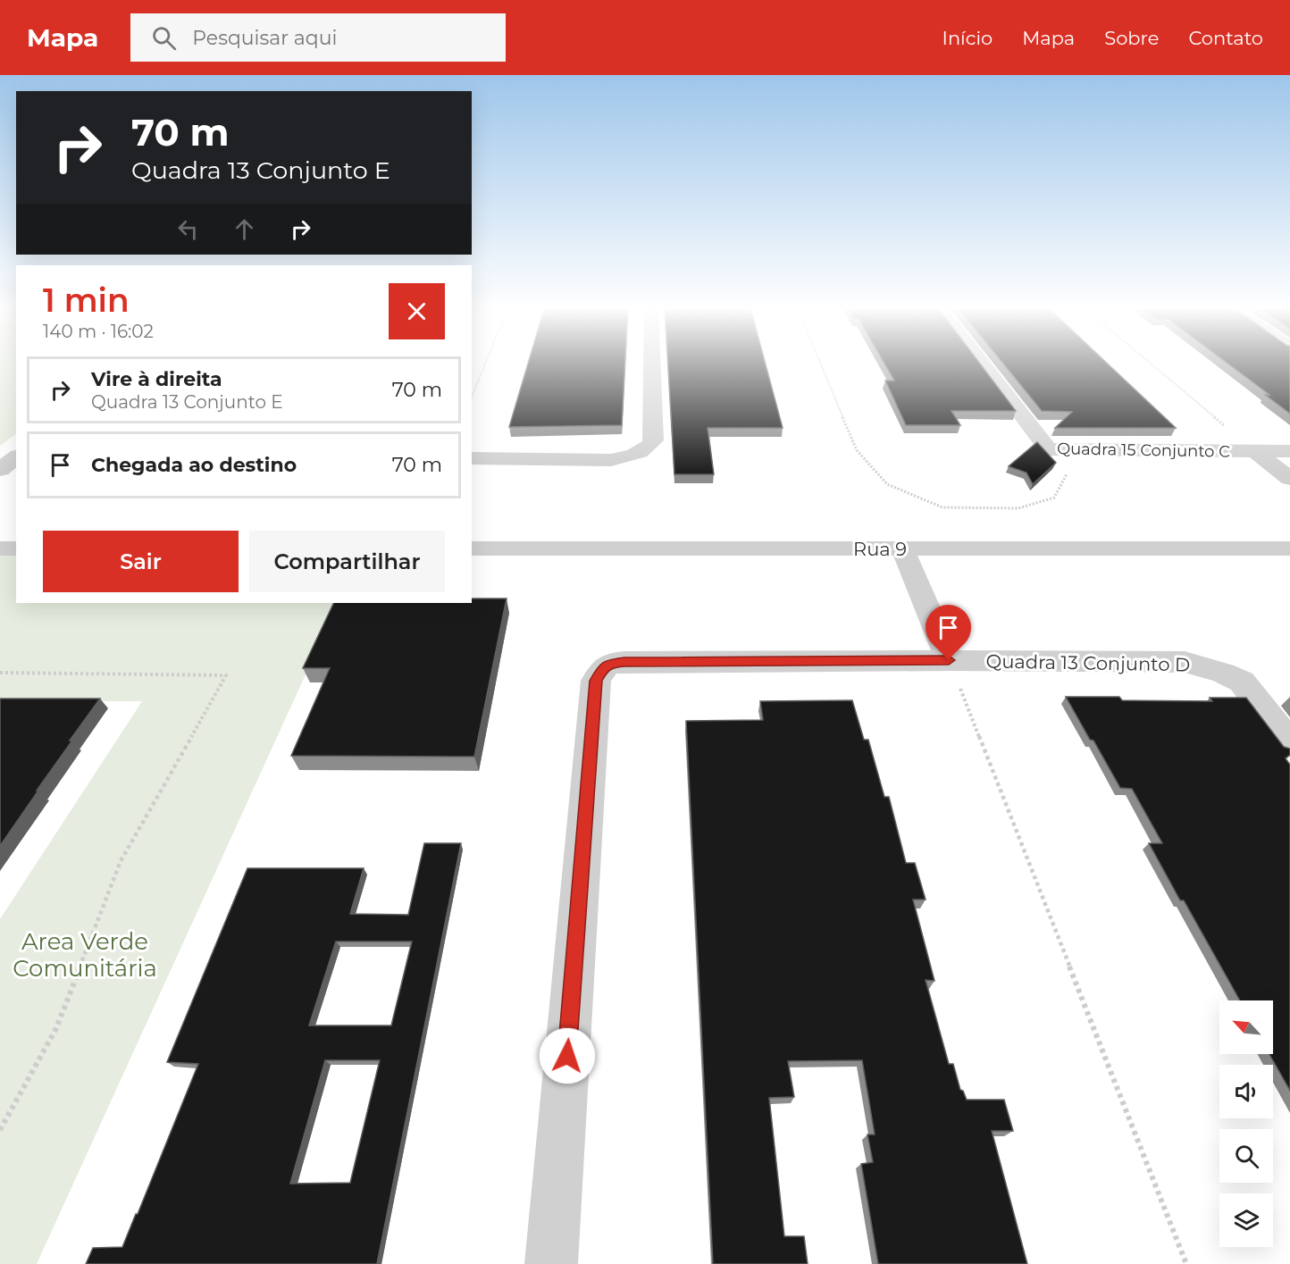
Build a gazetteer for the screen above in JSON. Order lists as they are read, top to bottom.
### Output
{
  "streets": {
    "street": ["Quadra 15 Conjunto C", "Rua 9", "Quadra 13 Conjunto D"]
  },
  "parks": ["Area Verde Comunitária"],
  "north": "top left",
  "page": {
    "header": "Mapa",
    "search": "Pesquisar aqui",
    "nav": [
      "Início",
      "Mapa",
      "Sobre",
      "Contato"
    ],
    "turn": ["70 m", "Quadra 13 Conjunto E"],
    "heading": ["1 min", "140 m · 16:02"],
    "list": [
      {
        "name": "Vire à direita",
        "note": "Quadra 13 Conjunto E",
        "value": "70 m"
      },
      {
        "name": "Chegada ao destino",
        "value": "70 m"
      }
    ],
    "buttons": ["Sair", "Compartilhar"]
  }
}
